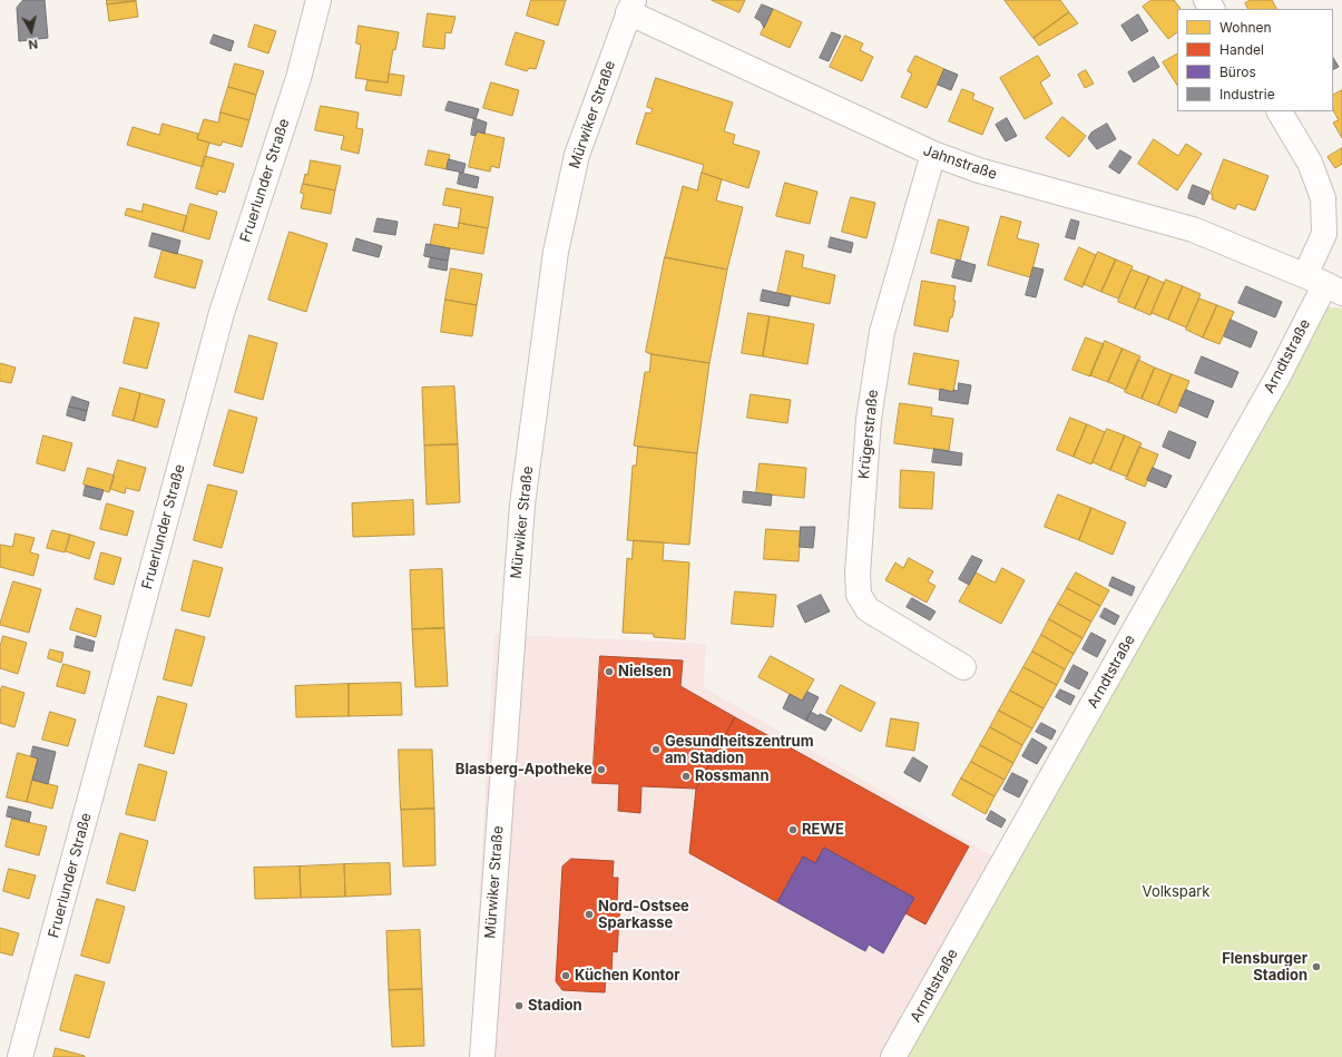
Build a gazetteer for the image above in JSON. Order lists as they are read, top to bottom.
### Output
{
  "streets": {
    "street": [
      "Mürwiker Straße",
      "Jahnstraße",
      "Fruerlunder Straße",
      "Arndtstraße",
      "Krügerstraße"
    ]
  },
  "crossings": [
    ["Mürwiker Straße", "Jahnstraße"],
    ["Jahnstraße", "Arndtstraße"],
    ["Jahnstraße", "Krügerstraße"]
  ],
  "parks": ["Volkspark"],
  "places": [
    "Nielsen",
    "Gesundheitszentrum am Stadion",
    "Blasberg-Apotheke",
    "Rossmann",
    "REWE",
    "Nord-Ostsee Sparkasse",
    "Flensburger Stadion",
    "Küchen Kontor",
    "Stadion"
  ],
  "legend": [
    "Wohnen",
    "Handel",
    "Büros",
    "Industrie"
  ],
  "north": "bottom"
}
